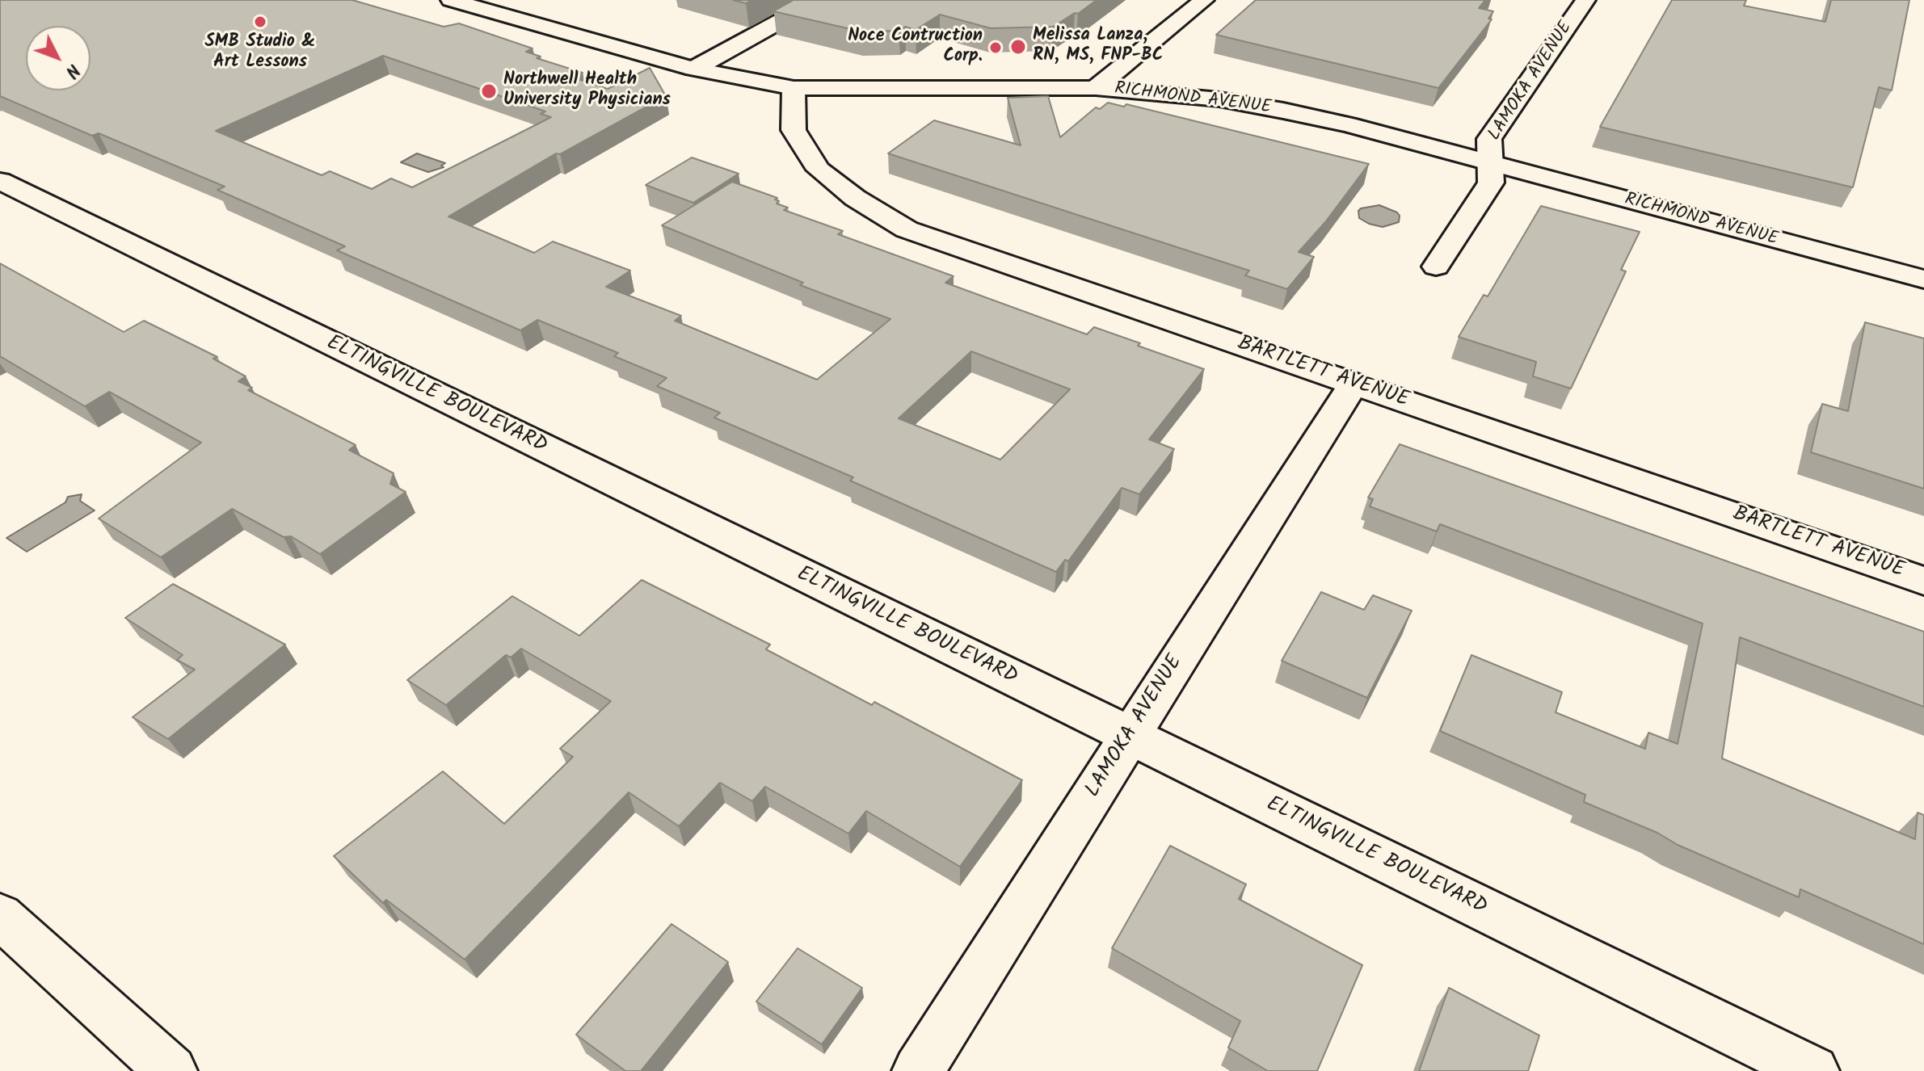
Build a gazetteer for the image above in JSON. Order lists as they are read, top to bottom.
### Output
{
  "streets": {
    "street": [
      "LAMOKA AVENUE",
      "RICHMOND AVENUE",
      "BARTLETT AVENUE",
      "ELTINGVILLE BOULEVARD"
    ]
  },
  "crossings": [
    ["LAMOKA AVENUE", "RICHMOND AVENUE"],
    ["LAMOKA AVENUE", "BARTLETT AVENUE"],
    ["LAMOKA AVENUE", "ELTINGVILLE BOULEVARD"],
    ["RICHMOND AVENUE", "BARTLETT AVENUE"]
  ],
  "places": [
    "SMB Studio & Art Lessons",
    "Melissa Lanza, RN, MS, FNP-BC",
    "Noce Contruction Corp.",
    "Northwell Health University Physicians"
  ],
  "north": "bottom right"
}
